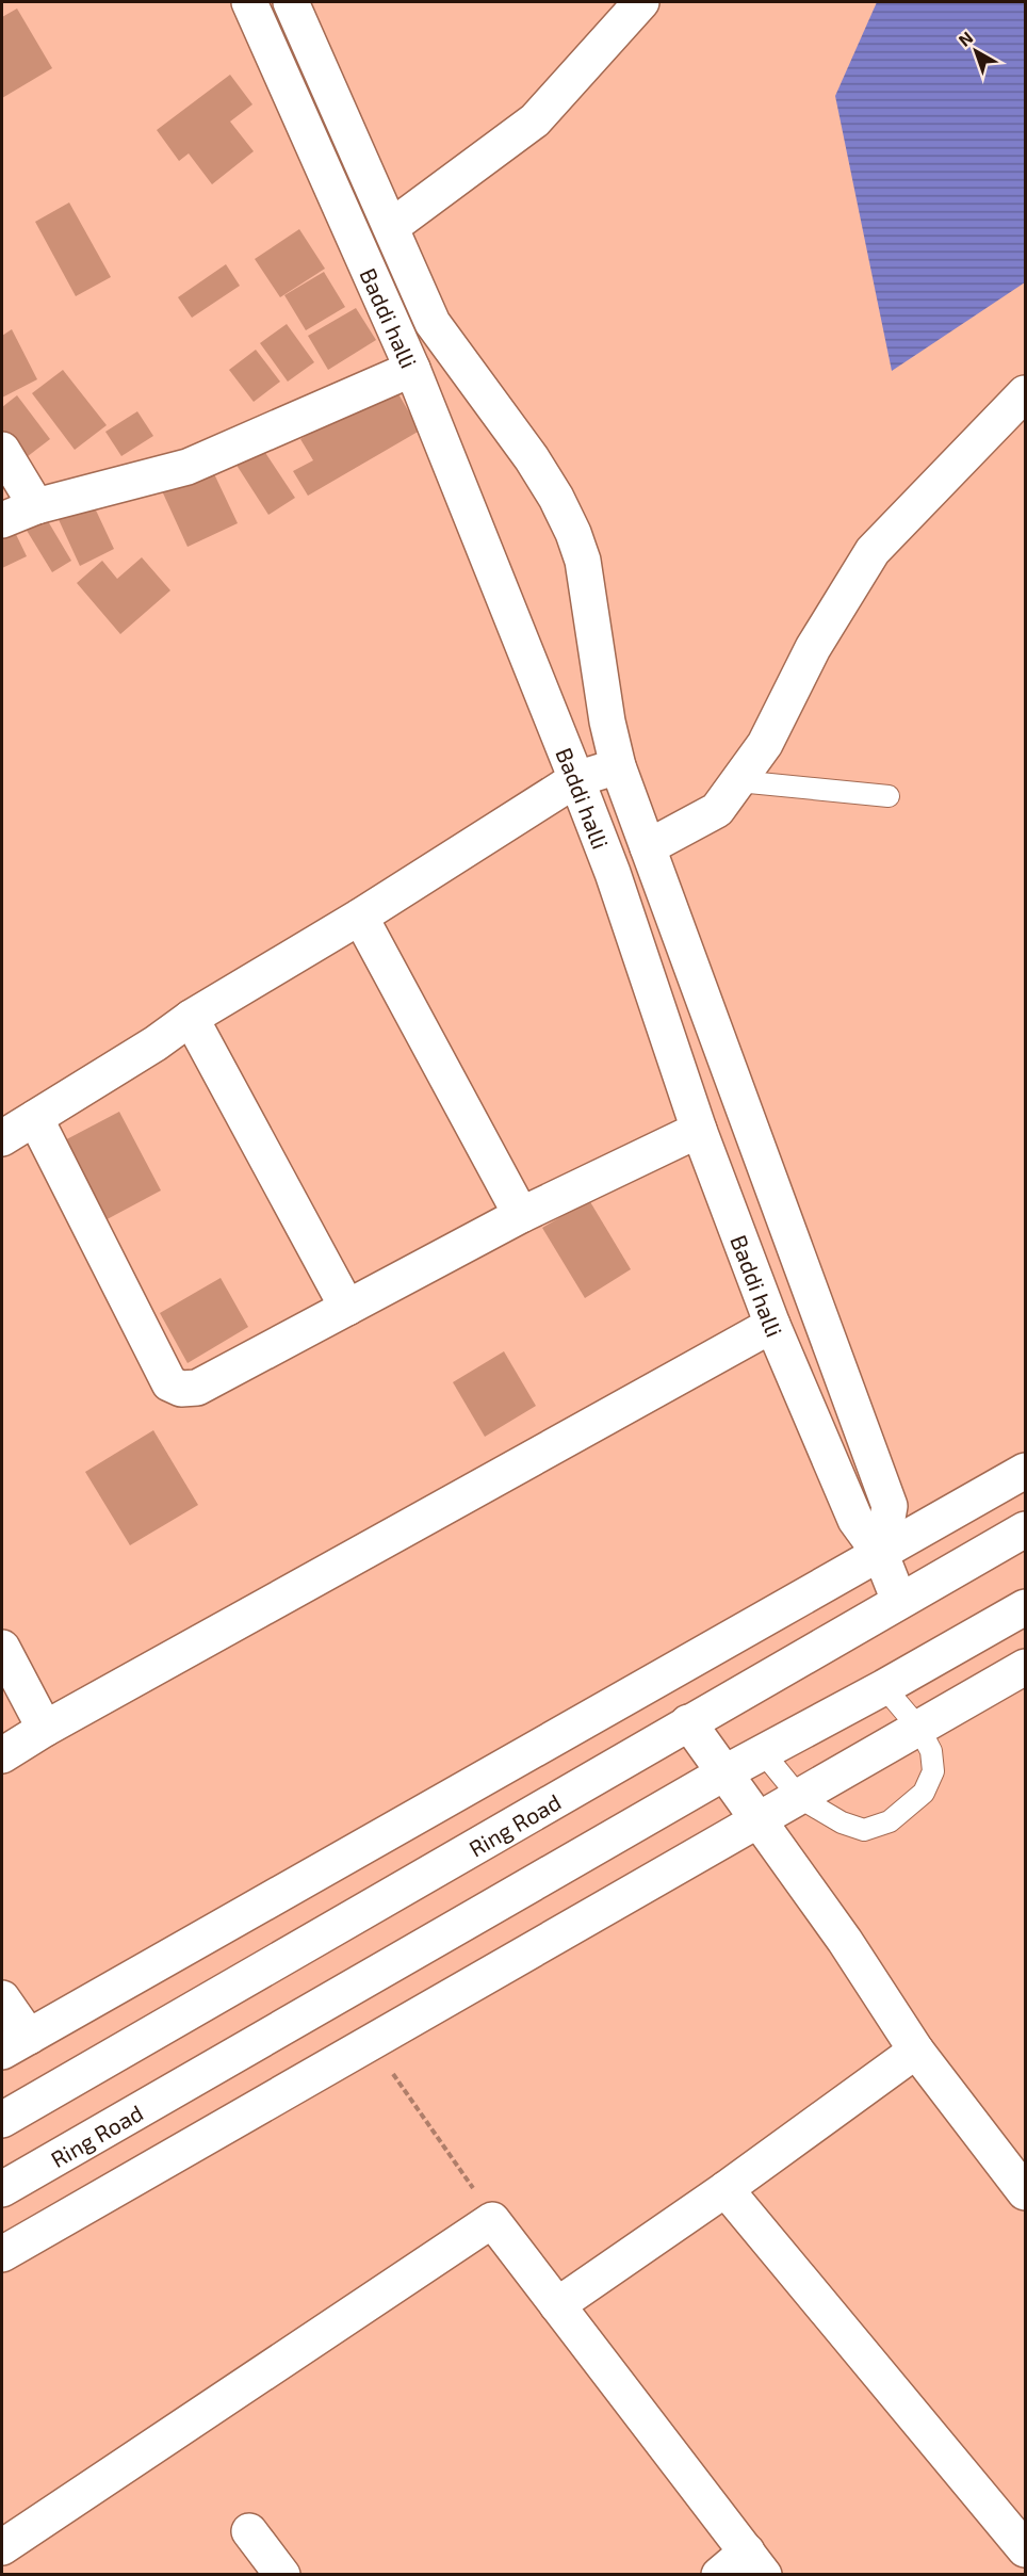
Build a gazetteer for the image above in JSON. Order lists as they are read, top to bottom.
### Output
{
  "streets": {
    "main road": ["Baddi halli", "Ring Road"]
  },
  "crossings": [
    ["Baddi halli", "Ring Road"]
  ],
  "north": "top left"
}
